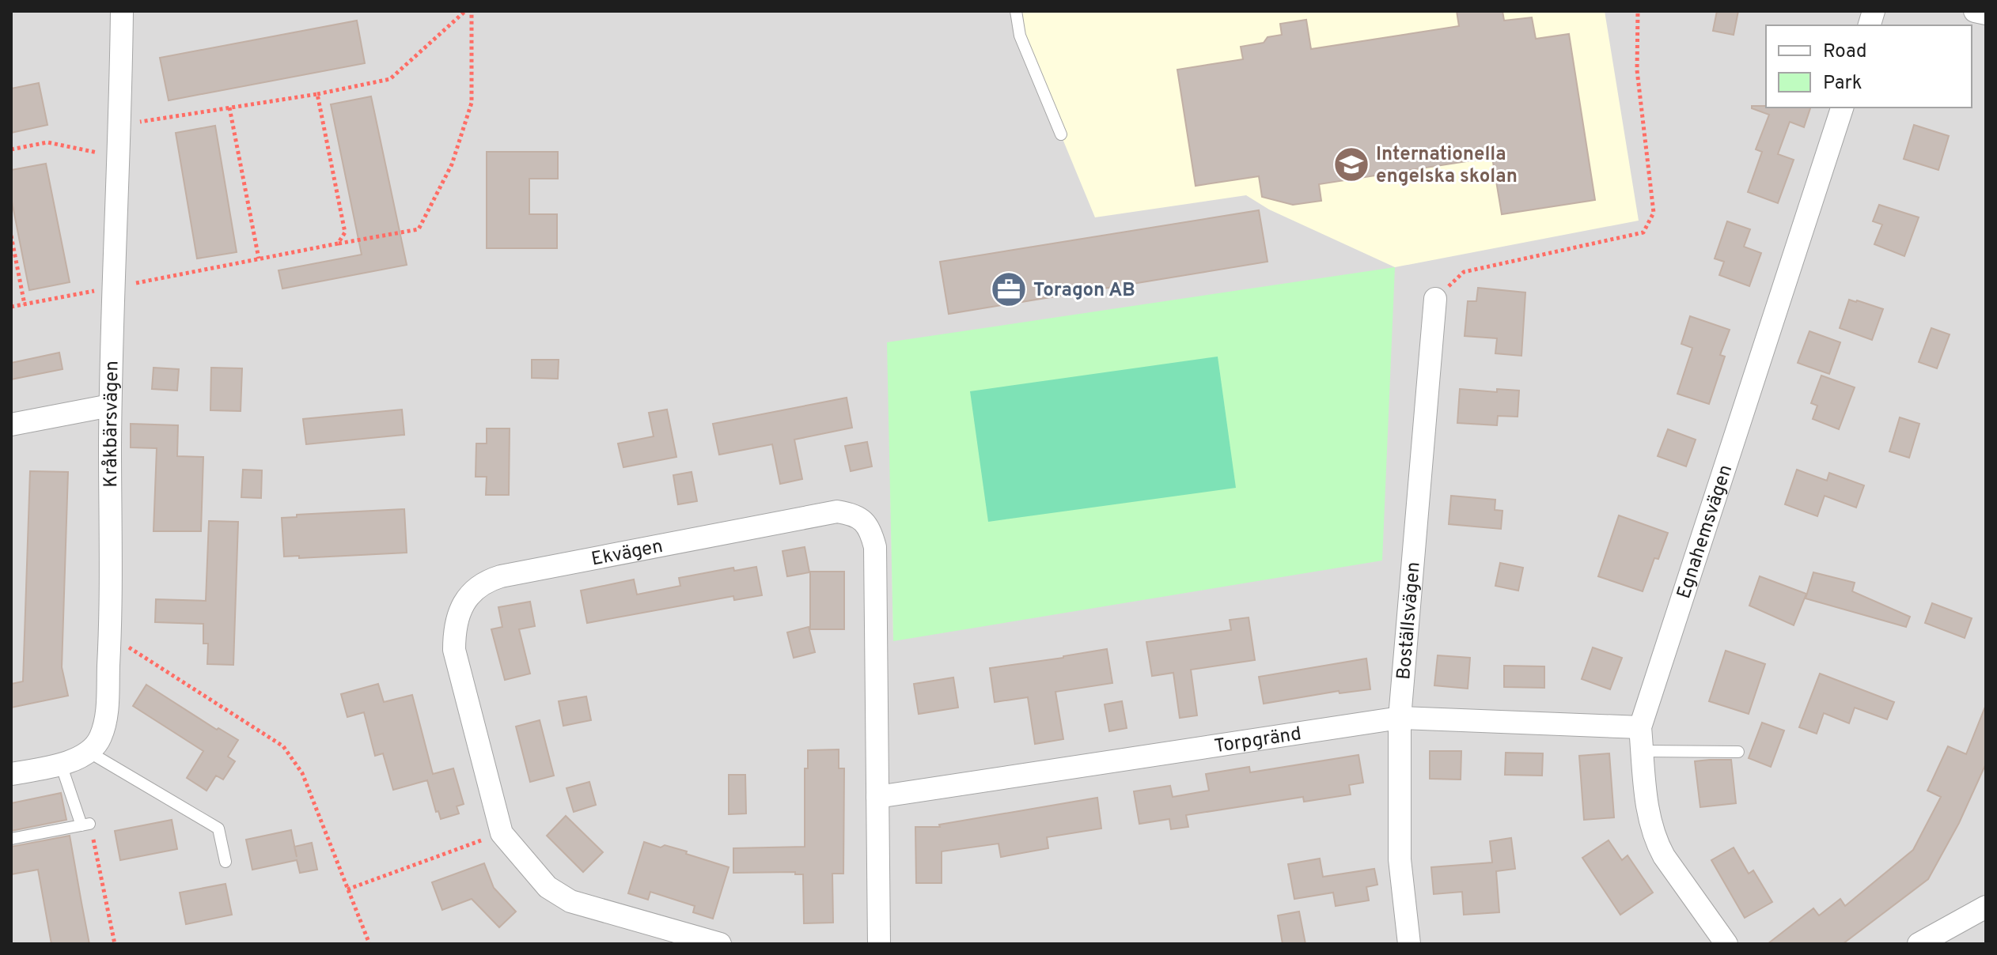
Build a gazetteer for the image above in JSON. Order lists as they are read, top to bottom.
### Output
{
  "streets": {
    "street": [
      "Kråkbärsvägen",
      "Egnahemsvägen",
      "Ekvägen",
      "Boställsvägen",
      "Torpgränd"
    ]
  },
  "crossings": [
    ["Egnahemsvägen", "Torpgränd"],
    ["Ekvägen", "Torpgränd"],
    ["Boställsvägen", "Torpgränd"]
  ],
  "places": {
    "school or university": ["Internationella engelska skolan"],
    "office": ["Toragon AB"]
  },
  "legend": ["Road", "Park"]
}
